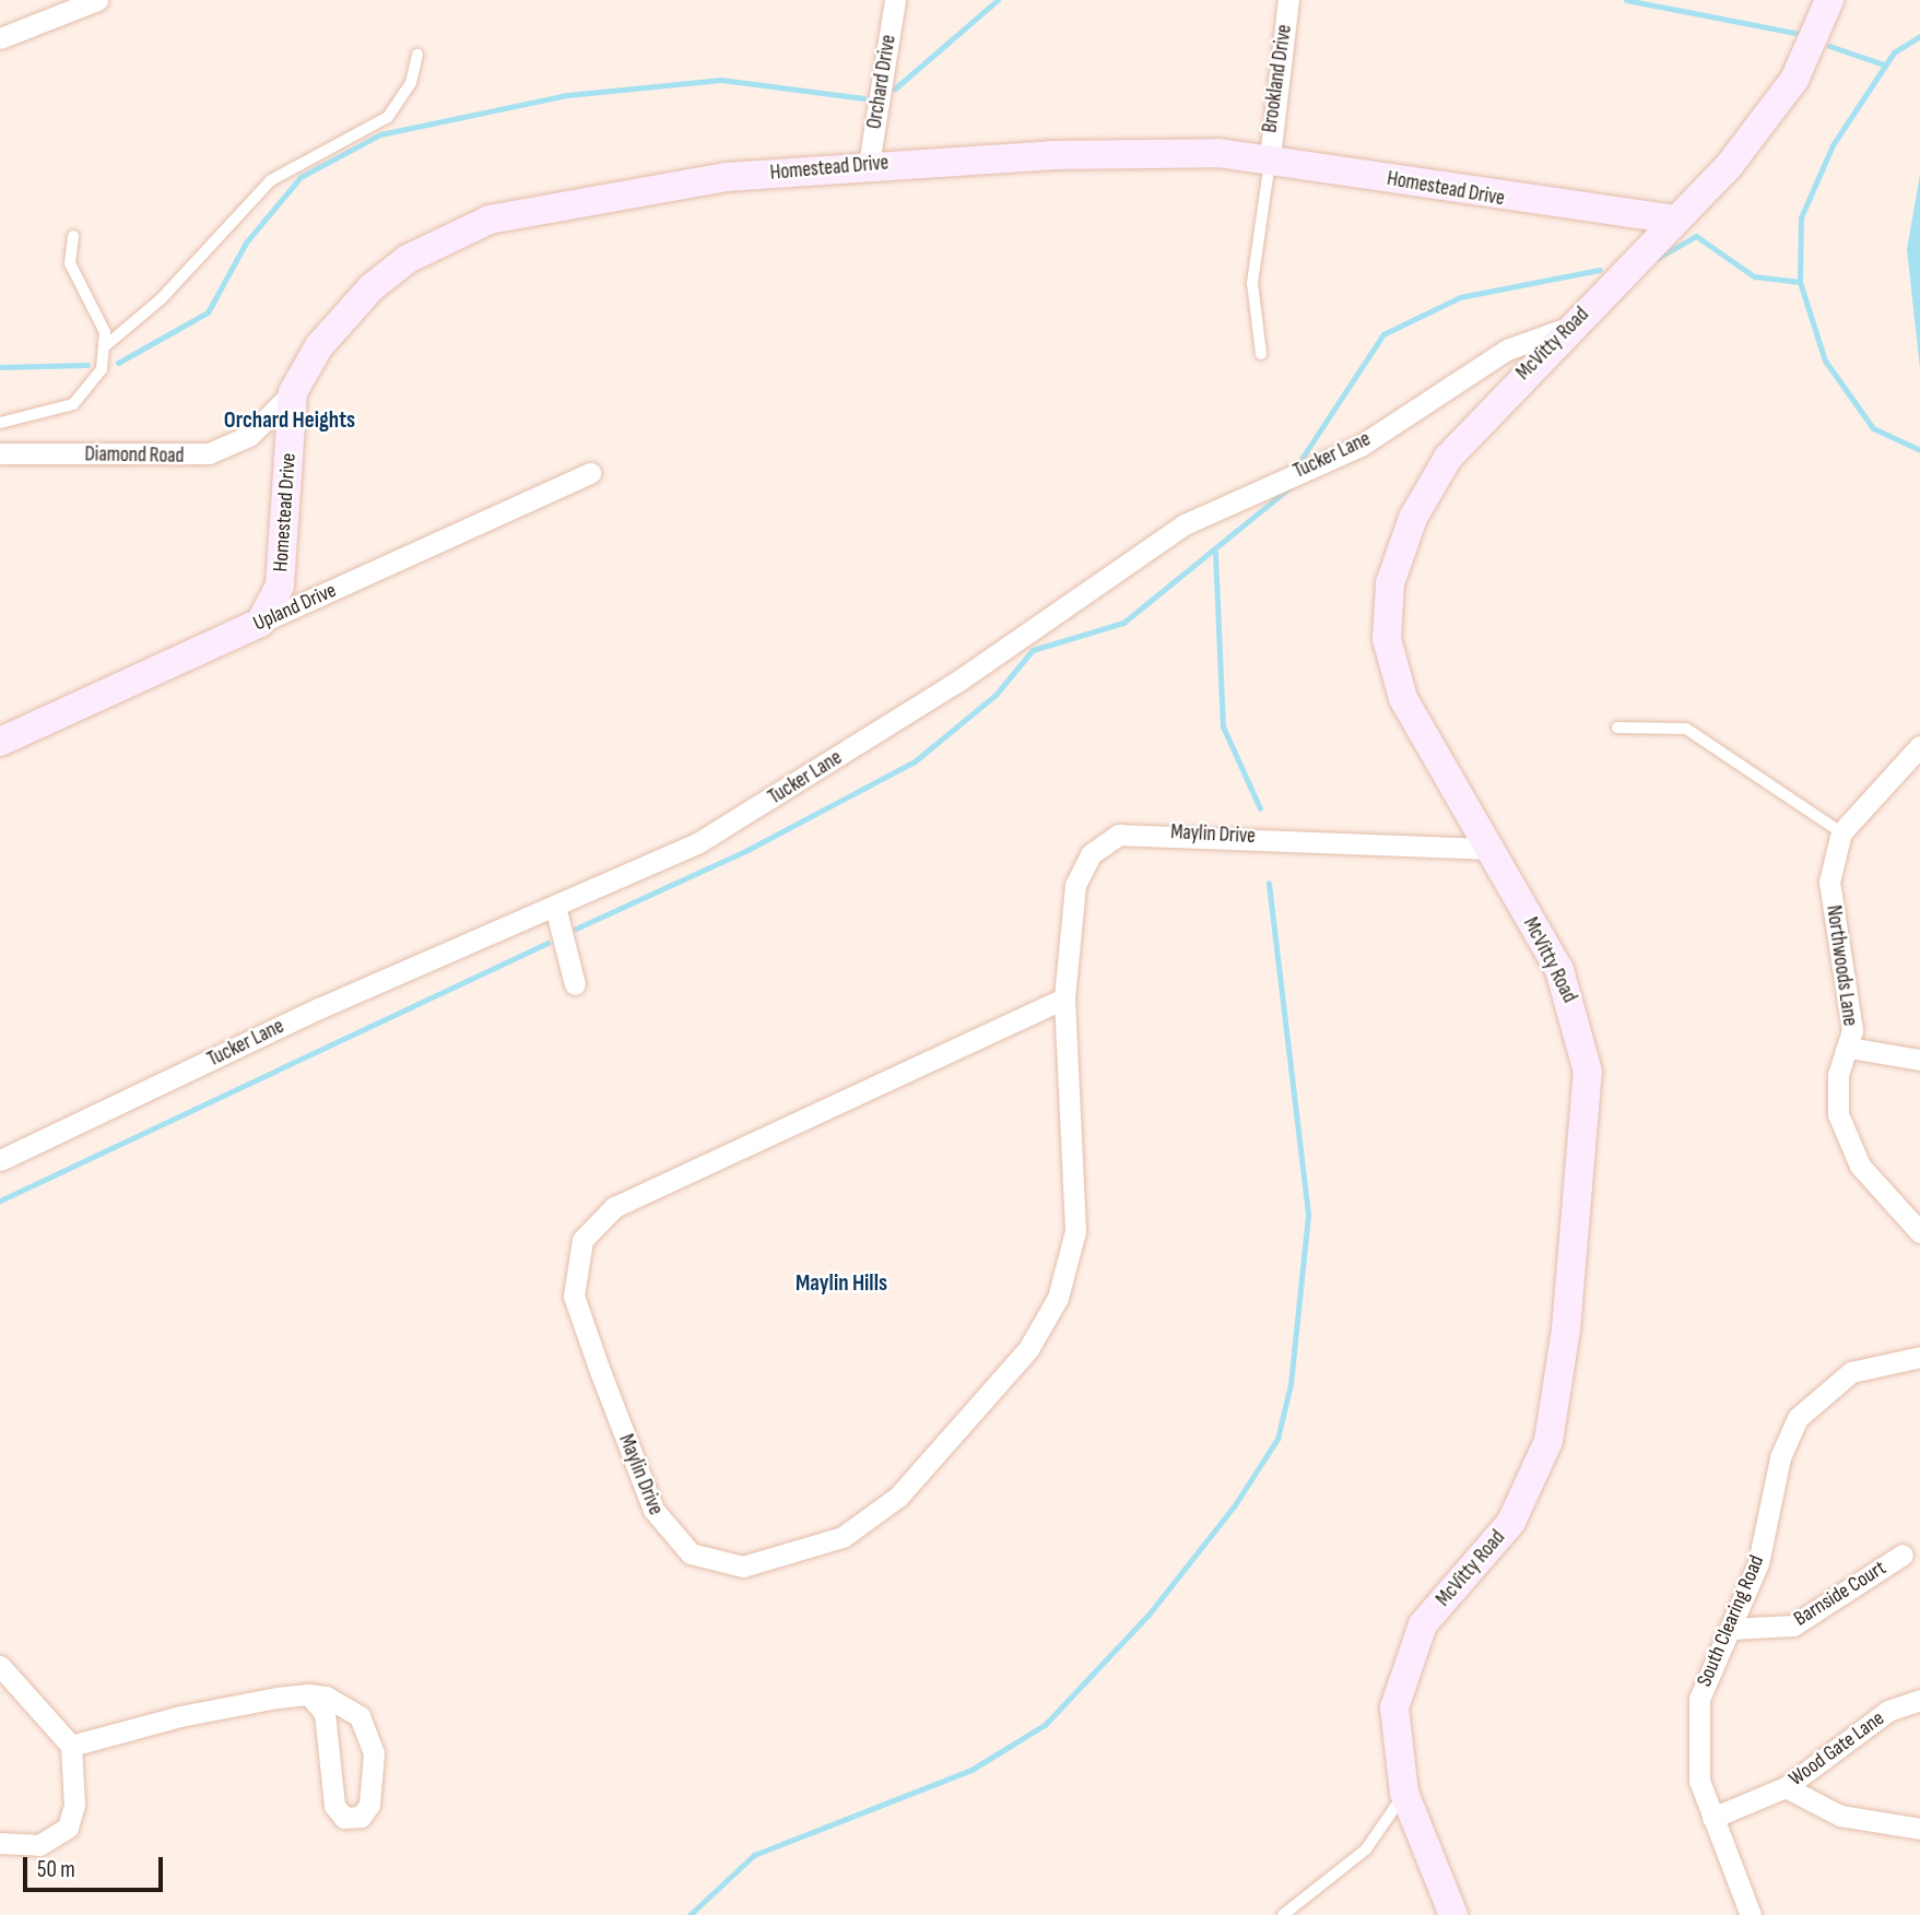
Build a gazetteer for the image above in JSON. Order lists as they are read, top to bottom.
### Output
{
  "streets": {
    "street": [
      "Brookland Drive",
      "Orchard Drive",
      "Homestead Drive",
      "McVitty Road",
      "Diamond Road",
      "Tucker Lane",
      "Upland Drive",
      "Maylin Drive",
      "Northwoods Lane",
      "Barnside Court",
      "South Clearing Road",
      "Wood Gate Lane"
    ]
  },
  "crossings": [
    ["Brookland Drive", "Homestead Drive"],
    ["Orchard Drive", "Homestead Drive"],
    ["Homestead Drive", "McVitty Road"],
    ["Homestead Drive", "Diamond Road"],
    ["Homestead Drive", "Upland Drive"],
    ["McVitty Road", "Tucker Lane"],
    ["McVitty Road", "Maylin Drive"],
    ["Barnside Court", "South Clearing Road"],
    ["South Clearing Road", "Wood Gate Lane"]
  ],
  "districts": ["Orchard Heights", "Maylin Hills"],
  "scale_bar": "50 m"
}
